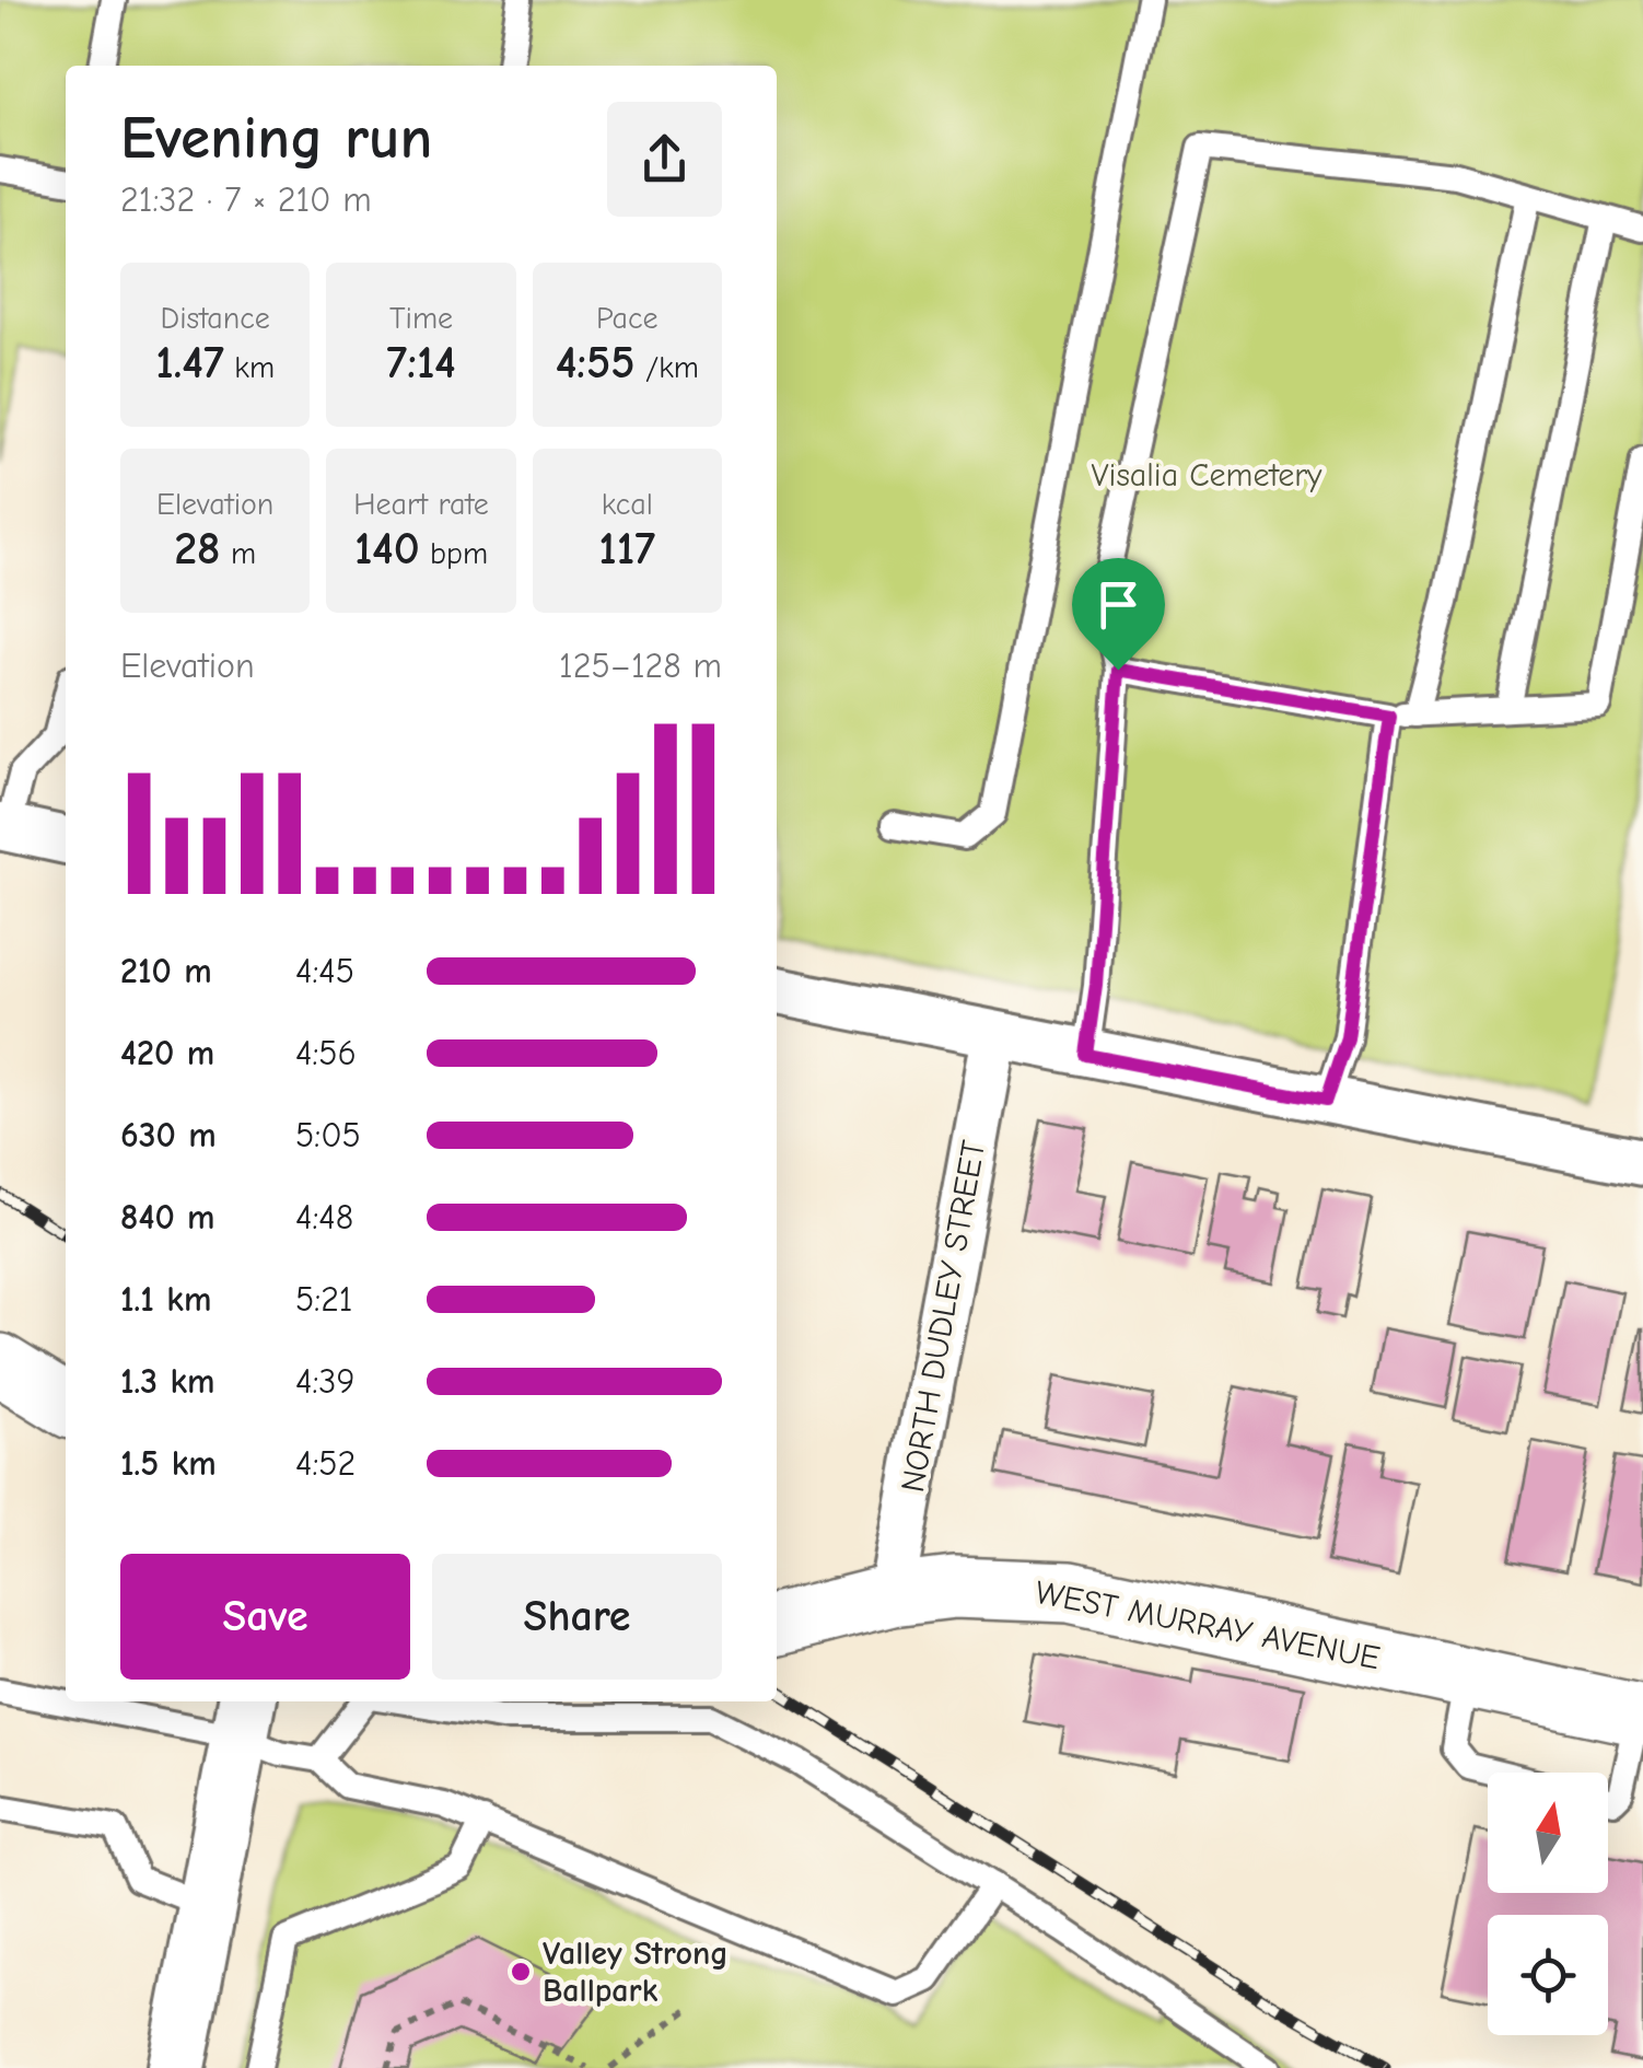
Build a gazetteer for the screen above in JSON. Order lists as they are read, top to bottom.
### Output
{
  "streets": {
    "main road": ["WEST MURRAY AVENUE"],
    "street": ["NORTH DUDLEY STREET"]
  },
  "crossings": [
    ["NORTH DUDLEY STREET", "WEST MURRAY AVENUE"]
  ],
  "parks": ["Visalia Cemetery"],
  "places": ["Valley Strong Ballpark"],
  "north": "top",
  "page": {
    "heading": ["Evening run", "21:32 · 7 × 210 m"],
    "stats": [
      ["Distance", "1.47 km"],
      ["Time", "7:14"],
      ["Pace", "4:55 /km"],
      ["Elevation", "28 m"],
      ["Heart rate", "140 bpm"],
      ["kcal", "117"]
    ],
    "chart": ["Elevation", "125–128 m"],
    "list": [
      {
        "name": "210 m",
        "note": "4:45"
      },
      {
        "name": "420 m",
        "note": "4:56"
      },
      {
        "name": "630 m",
        "note": "5:05"
      },
      {
        "name": "840 m",
        "note": "4:48"
      },
      {
        "name": "1.1 km",
        "note": "5:21"
      },
      {
        "name": "1.3 km",
        "note": "4:39"
      },
      {
        "name": "1.5 km",
        "note": "4:52"
      }
    ],
    "buttons": ["Save", "Share"]
  }
}
